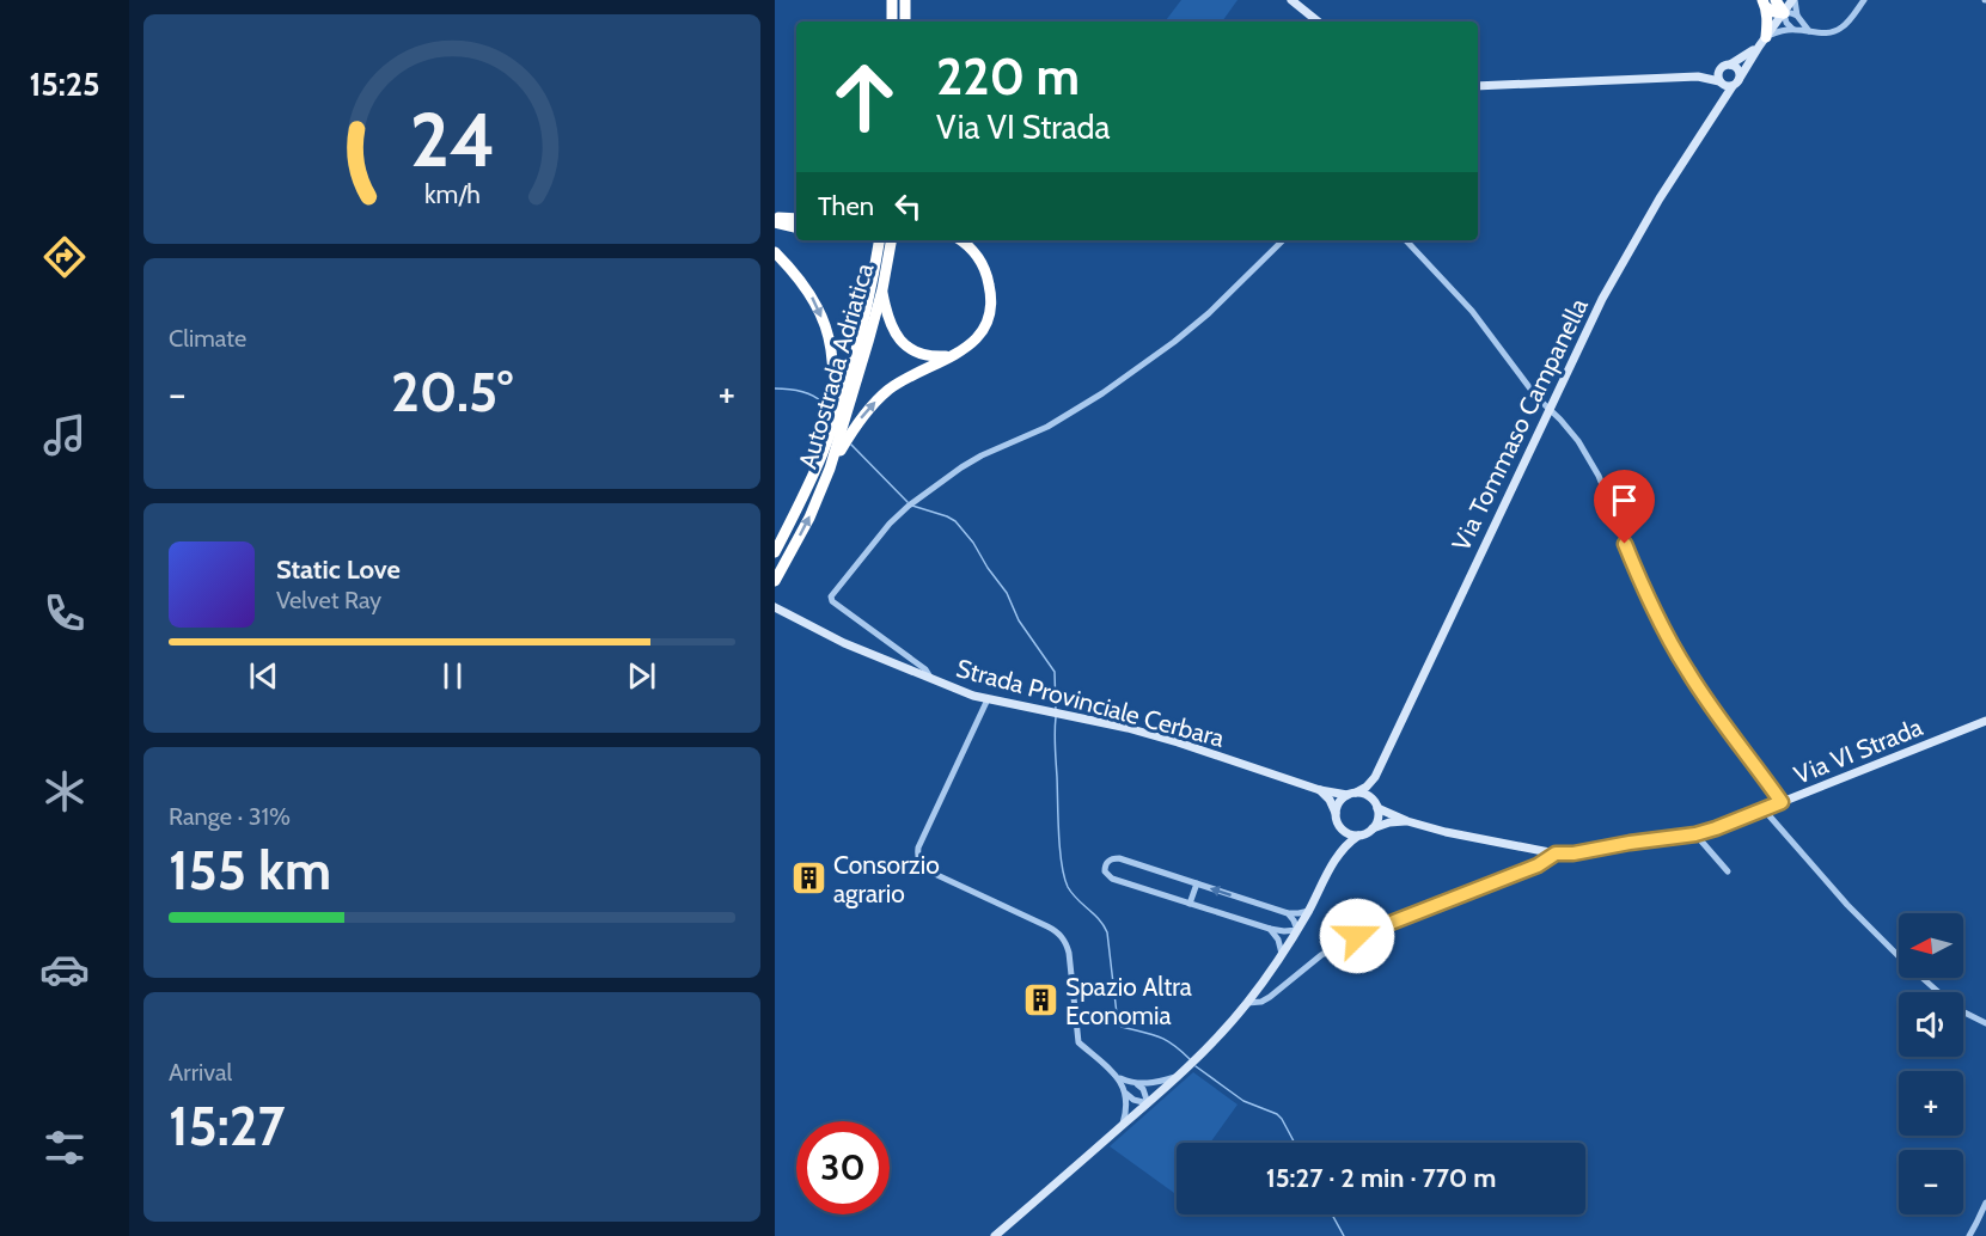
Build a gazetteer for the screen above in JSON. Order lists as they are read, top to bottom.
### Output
{
  "streets": {
    "highway": ["Autostrada Adriatica"],
    "main road": ["Via Tommaso Campanella", "Strada Provinciale Cerbara", "Via VI Strada"]
  },
  "crossings": [
    ["Via Tommaso Campanella", "Strada Provinciale Cerbara"],
    ["Via Tommaso Campanella", "Via VI Strada"],
    ["Strada Provinciale Cerbara", "Via VI Strada"]
  ],
  "places": {
    "building": ["Consorzio agrario", "Spazio Altra Economia"]
  },
  "north": "left",
  "page": {
    "tabs": "15:25",
    "turn": ["220 m", "Via VI Strada"],
    "then": "Then",
    "tile": [
      "Climate",
      ["Range · 31%", "155 km"],
      ["Arrival", "15:27"]
    ],
    "heat": ["−", "20.5°", "+"],
    "song": ["Static Love", "Velvet Ray"],
    "map_buttons": ["+", "−"],
    "limit": "30",
    "trip": "15:27 · 2 min · 770 m",
    "gauge": ["24", "km/h"]
  }
}
